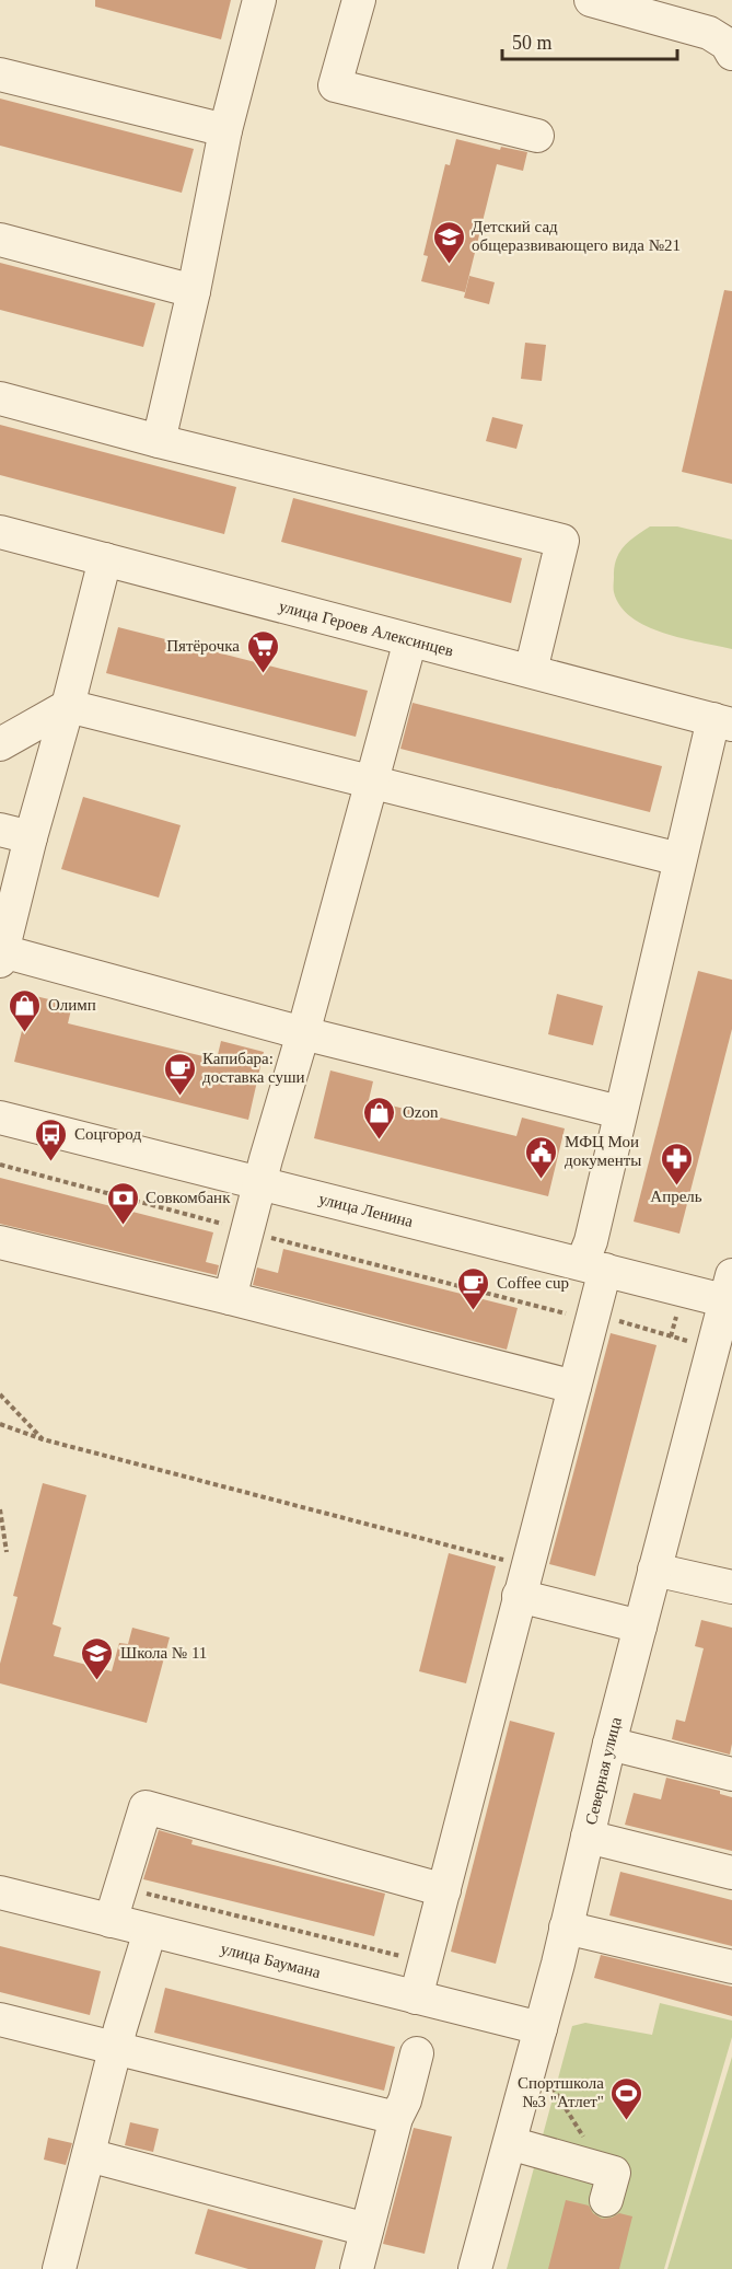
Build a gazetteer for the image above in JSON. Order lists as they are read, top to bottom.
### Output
{
  "streets": {
    "street": [
      "улица Героев Алексинцев",
      "улица Ленина",
      "Северная улица",
      "улица Баумана"
    ]
  },
  "crossings": [
    ["улица Ленина", "Северная улица"],
    ["Северная улица", "улица Баумана"]
  ],
  "places": {
    "school or university": ["Детский сад общеразвивающего вида №21", "Школа № 11"],
    "supermarket": ["Пятёрочка"],
    "shop": ["Олимп", "Ozon"],
    "cafe": ["Капибара: доставка суши", "Coffee cup"],
    "bus stop": ["Соцгород"],
    "public building": ["МФЦ Мои документы"],
    "pharmacy": ["Апрель"],
    "bank": ["Совкомбанк"],
    "sports": ["Спортшкола №3 \"Атлет\""]
  },
  "scale_bar": "50 m"
}
